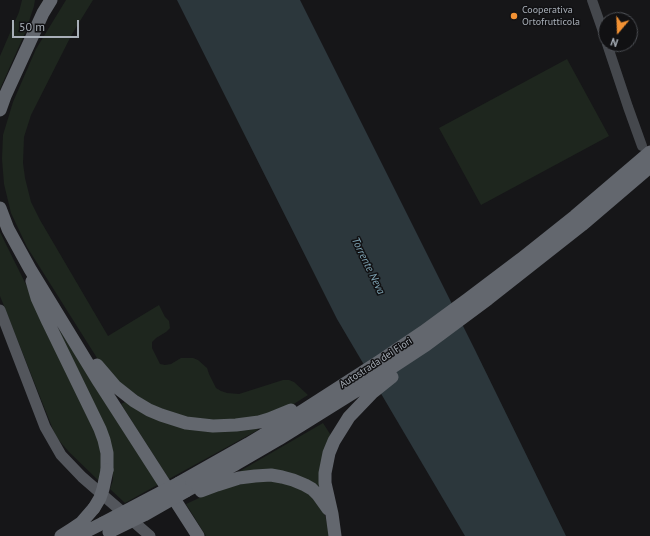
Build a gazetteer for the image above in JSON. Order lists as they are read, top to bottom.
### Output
{
  "streets": {
    "highway": ["Autostrada dei Fiori"]
  },
  "water": ["Torrente Neva"],
  "places": ["Cooperativa Ortofrutticola"],
  "scale_bar": "50 m",
  "north": "bottom"
}
